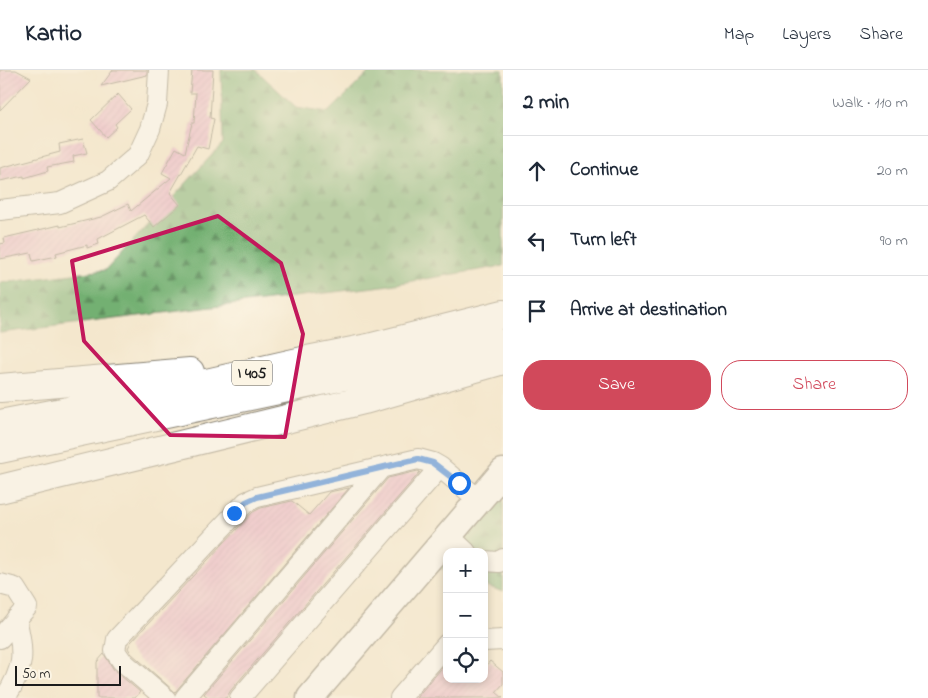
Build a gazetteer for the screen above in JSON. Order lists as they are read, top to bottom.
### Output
{
  "streets": {
    "highway": ["I 405"]
  },
  "scale_bar": "50 m",
  "page": {
    "header": "Kartio",
    "nav": ["Map", "Layers", "Share"],
    "heading": ["2 min", "Walk · 110 m"],
    "list": [
      ["Continue", "20 m"],
      ["Turn left", "90 m"],
      "Arrive at destination"
    ],
    "buttons": ["Save", "Share"],
    "map_buttons": ["+", "−"],
    "scale": "50 m"
  }
}
